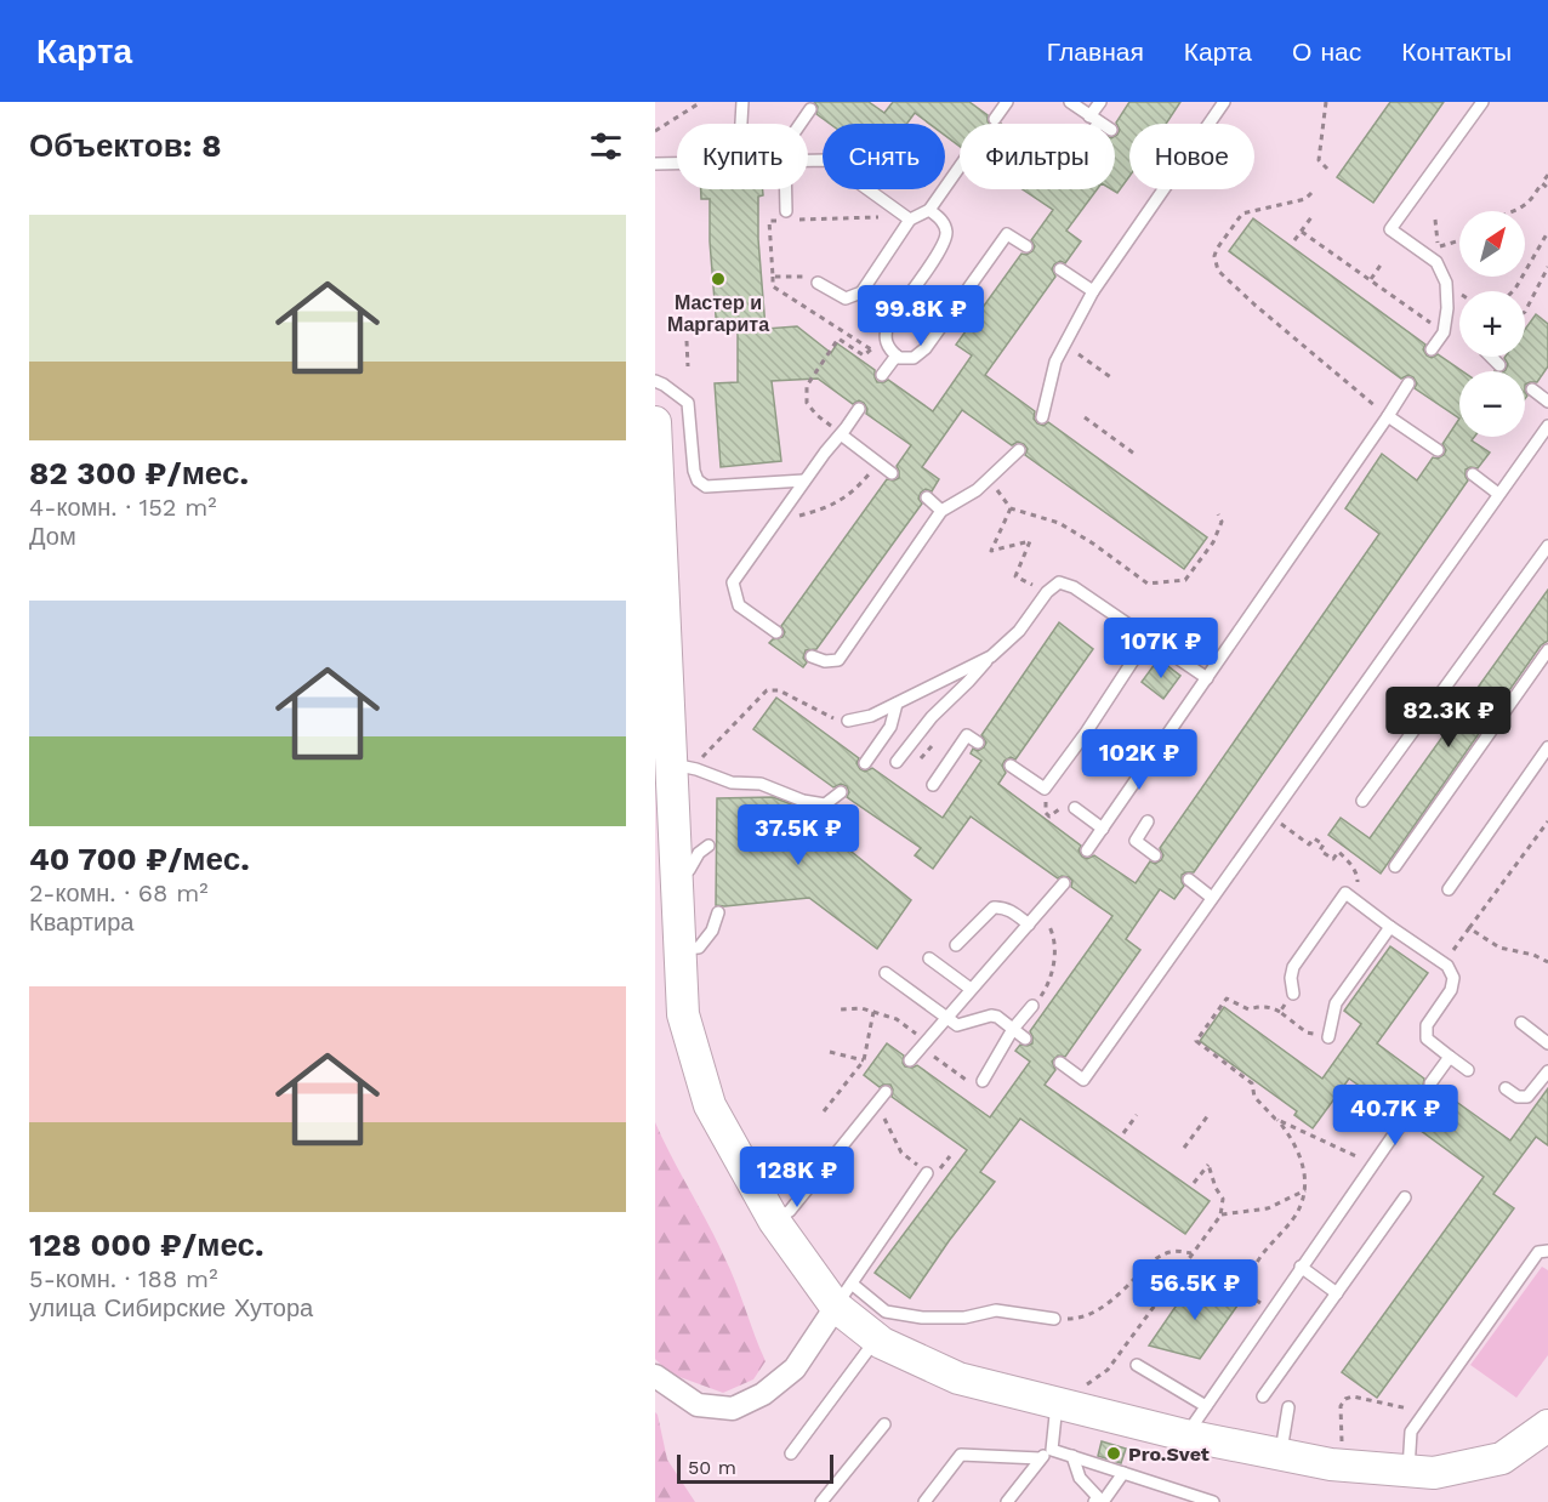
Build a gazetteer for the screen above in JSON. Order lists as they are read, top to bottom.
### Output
{
  "places": ["Мастер и Маргарита", "Pro.Svet"],
  "scale_bar": "50 m",
  "north": "top right",
  "page": {
    "header": "Карта",
    "nav": [
      "Главная",
      "Карта",
      "О нас",
      "Контакты"
    ],
    "heading": "Объектов: 8",
    "chip": [
      "Купить",
      "Снять",
      "Фильтры",
      "Новое"
    ],
    "list": [
      {
        "name": "82 300 ₽/мес.",
        "note": "4-комн. · 152 m² · Дом"
      },
      {
        "name": "40 700 ₽/мес.",
        "note": "2-комн. · 68 m² · Квартира"
      },
      {
        "name": "128 000 ₽/мес.",
        "note": "5-комн. · 188 m² · улица Сибирские Хутора"
      }
    ],
    "map_buttons": ["+", "−"],
    "price": [
      "99.8K ₽",
      "107K ₽",
      "82.3K ₽",
      "102K ₽",
      "37.5K ₽",
      "40.7K ₽",
      "128K ₽",
      "56.5K ₽"
    ],
    "scale": "50 m"
  }
}
